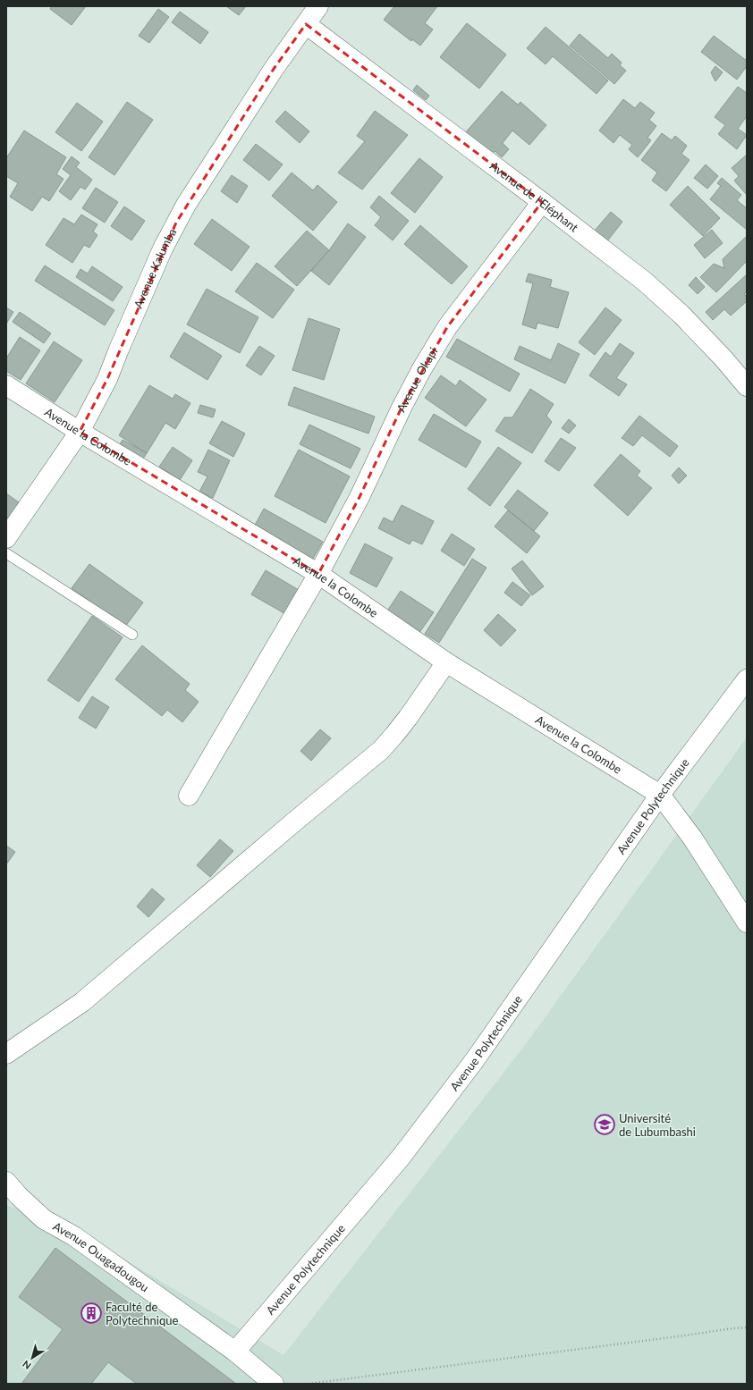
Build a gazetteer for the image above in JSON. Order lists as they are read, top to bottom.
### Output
{
  "streets": {
    "street": [
      "Avenue de l'Eléphant",
      "Avenue Kalumba",
      "Avenue Okapi",
      "Avenue la Colombe",
      "Avenue Polytechnique",
      "Avenue Ouagadougou"
    ]
  },
  "crossings": [
    ["Avenue de l'Eléphant", "Avenue Kalumba"],
    ["Avenue de l'Eléphant", "Avenue Okapi"],
    ["Avenue Kalumba", "Avenue la Colombe"],
    ["Avenue Okapi", "Avenue la Colombe"],
    ["Avenue la Colombe", "Avenue Polytechnique"],
    ["Avenue Polytechnique", "Avenue Ouagadougou"]
  ],
  "places": {
    "school or university": ["Université de Lubumbashi"],
    "building": ["Faculté de Polytechnique"]
  },
  "north": "bottom left"
}
